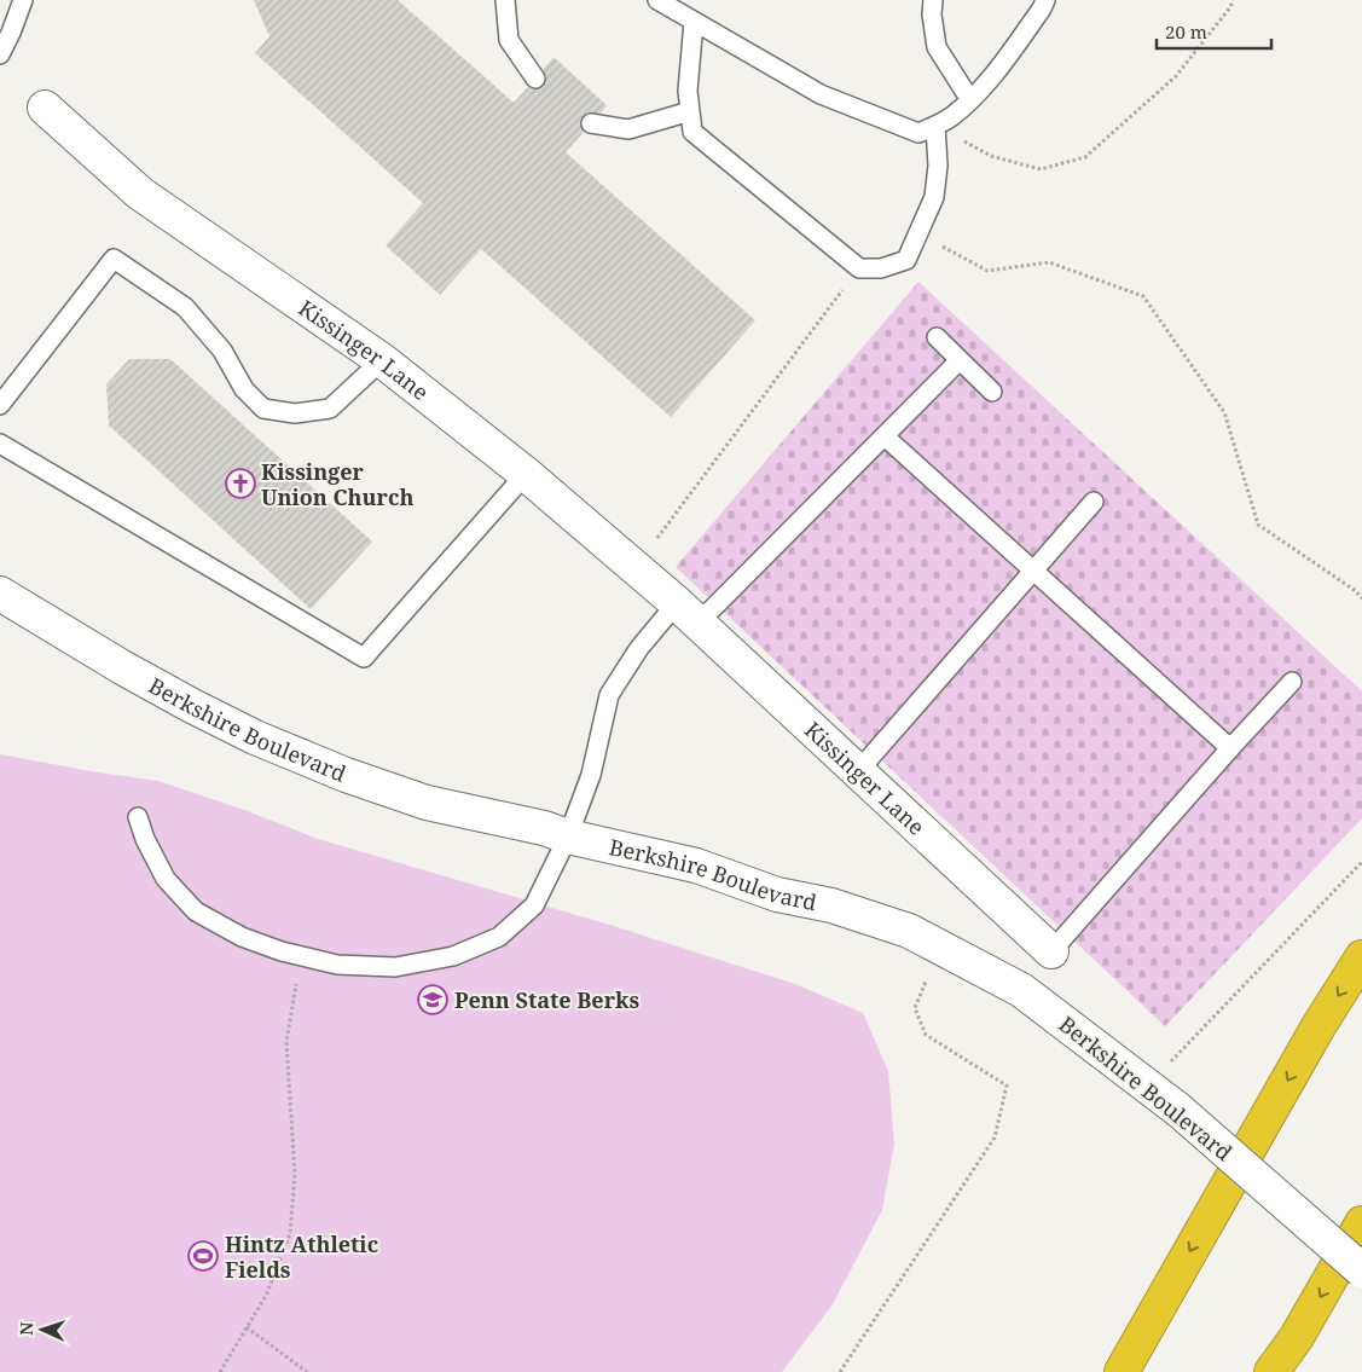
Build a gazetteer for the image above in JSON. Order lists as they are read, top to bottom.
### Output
{
  "streets": {
    "street": ["Kissinger Lane", "Berkshire Boulevard"]
  },
  "places": {
    "church": ["Kissinger Union Church"],
    "school or university": ["Penn State Berks"],
    "sports": ["Hintz Athletic Fields"]
  },
  "scale_bar": "20 m",
  "north": "left"
}
